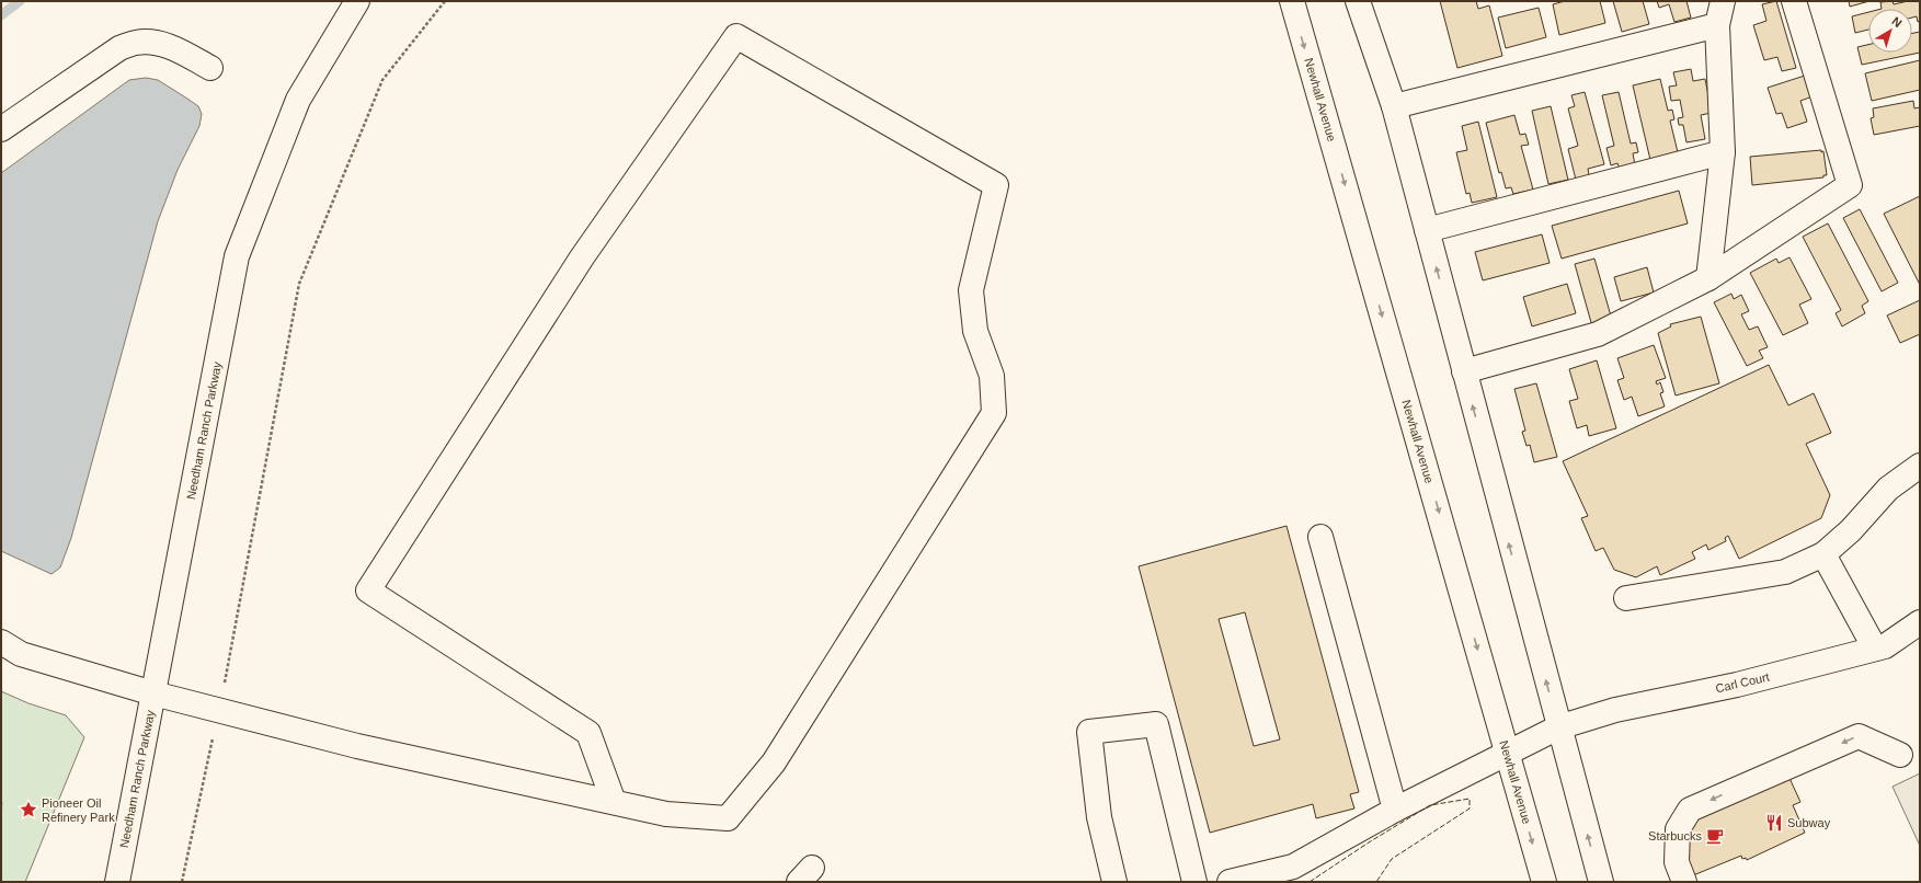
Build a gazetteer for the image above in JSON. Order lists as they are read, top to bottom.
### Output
{
  "streets": {
    "main road": ["Newhall Avenue", "Needham Ranch Parkway", "Carl Court"]
  },
  "crossings": [
    ["Newhall Avenue", "Carl Court"]
  ],
  "places": {
    "place": ["Pioneer Oil Refinery Park"],
    "restaurant": ["Subway"],
    "cafe": ["Starbucks"]
  },
  "north": "top right"
}
